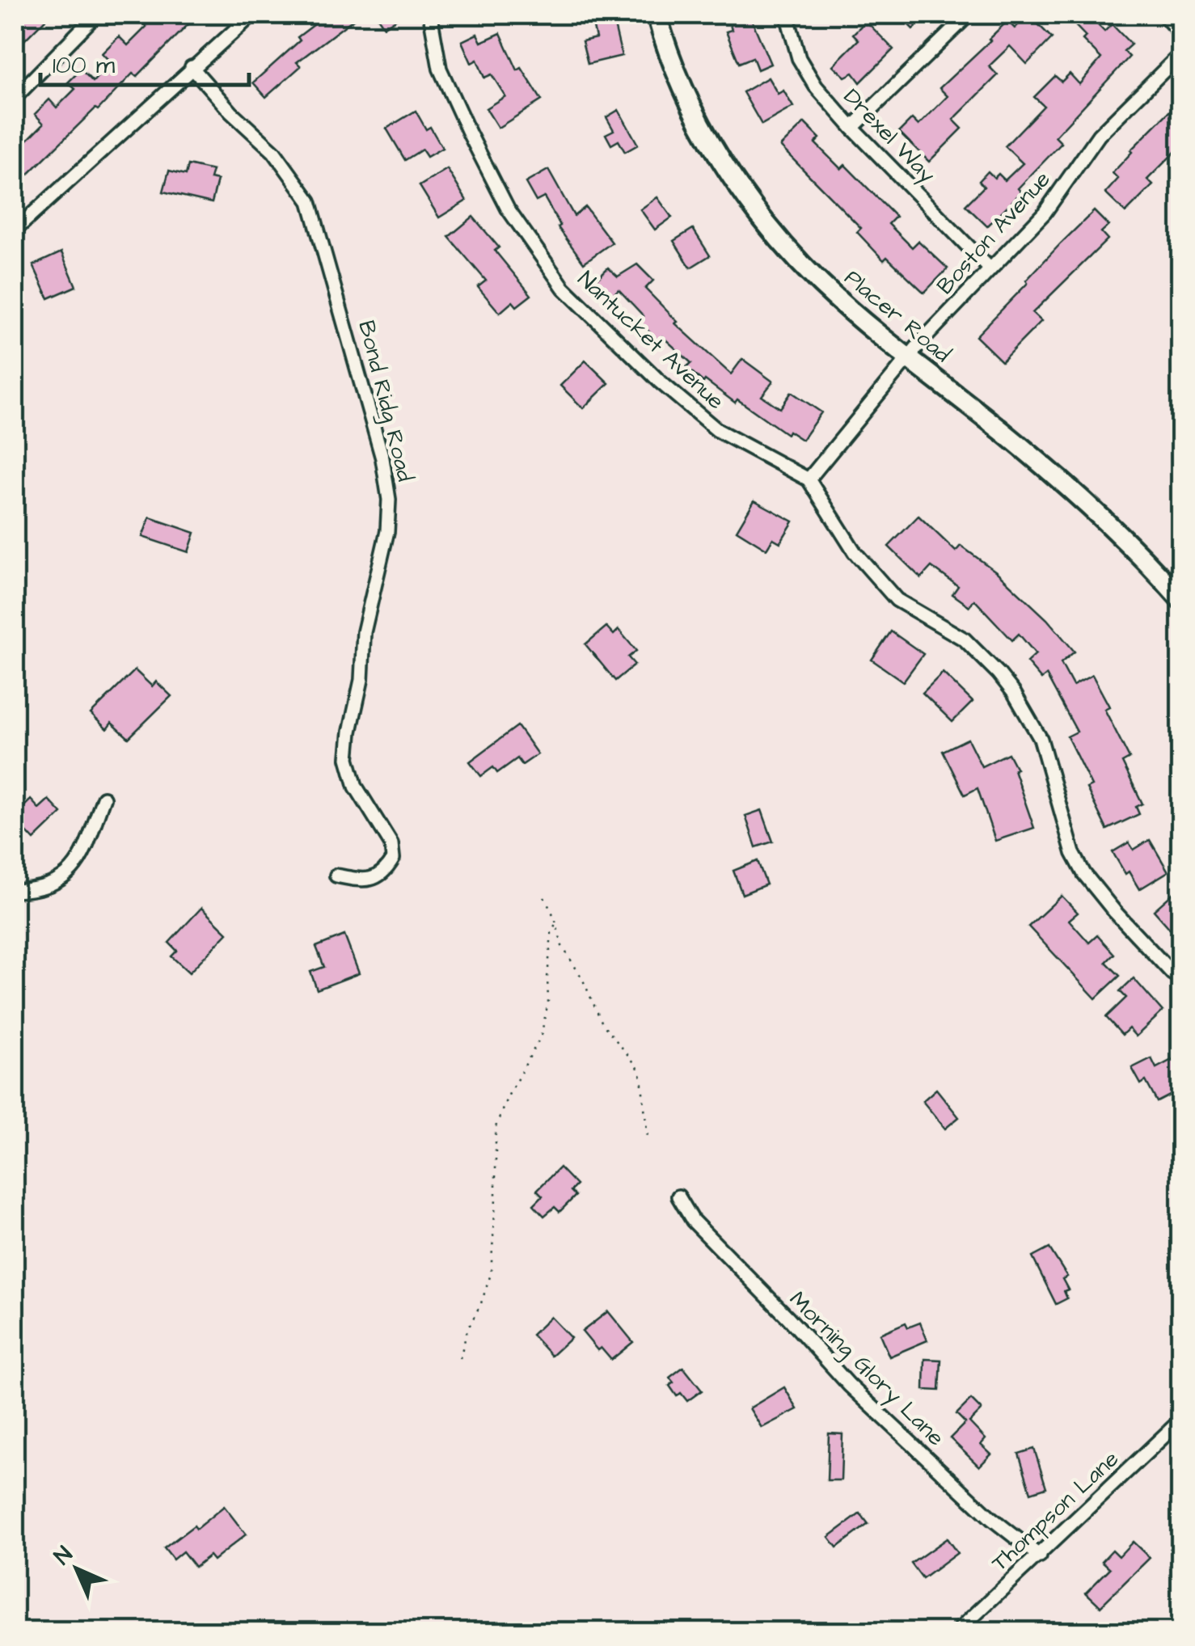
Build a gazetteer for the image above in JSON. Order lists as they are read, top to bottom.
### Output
{
  "streets": {
    "main road": ["Placer Road"],
    "street": [
      "Drexel Way",
      "Boston Avenue",
      "Nantucket Avenue",
      "Bond Ridg Road",
      "Morning Glory Lane",
      "Thompson Lane"
    ]
  },
  "crossings": [
    ["Drexel Way", "Boston Avenue"],
    ["Boston Avenue", "Placer Road"],
    ["Boston Avenue", "Nantucket Avenue"],
    ["Morning Glory Lane", "Thompson Lane"]
  ],
  "scale_bar": "100 m",
  "north": "top left"
}
